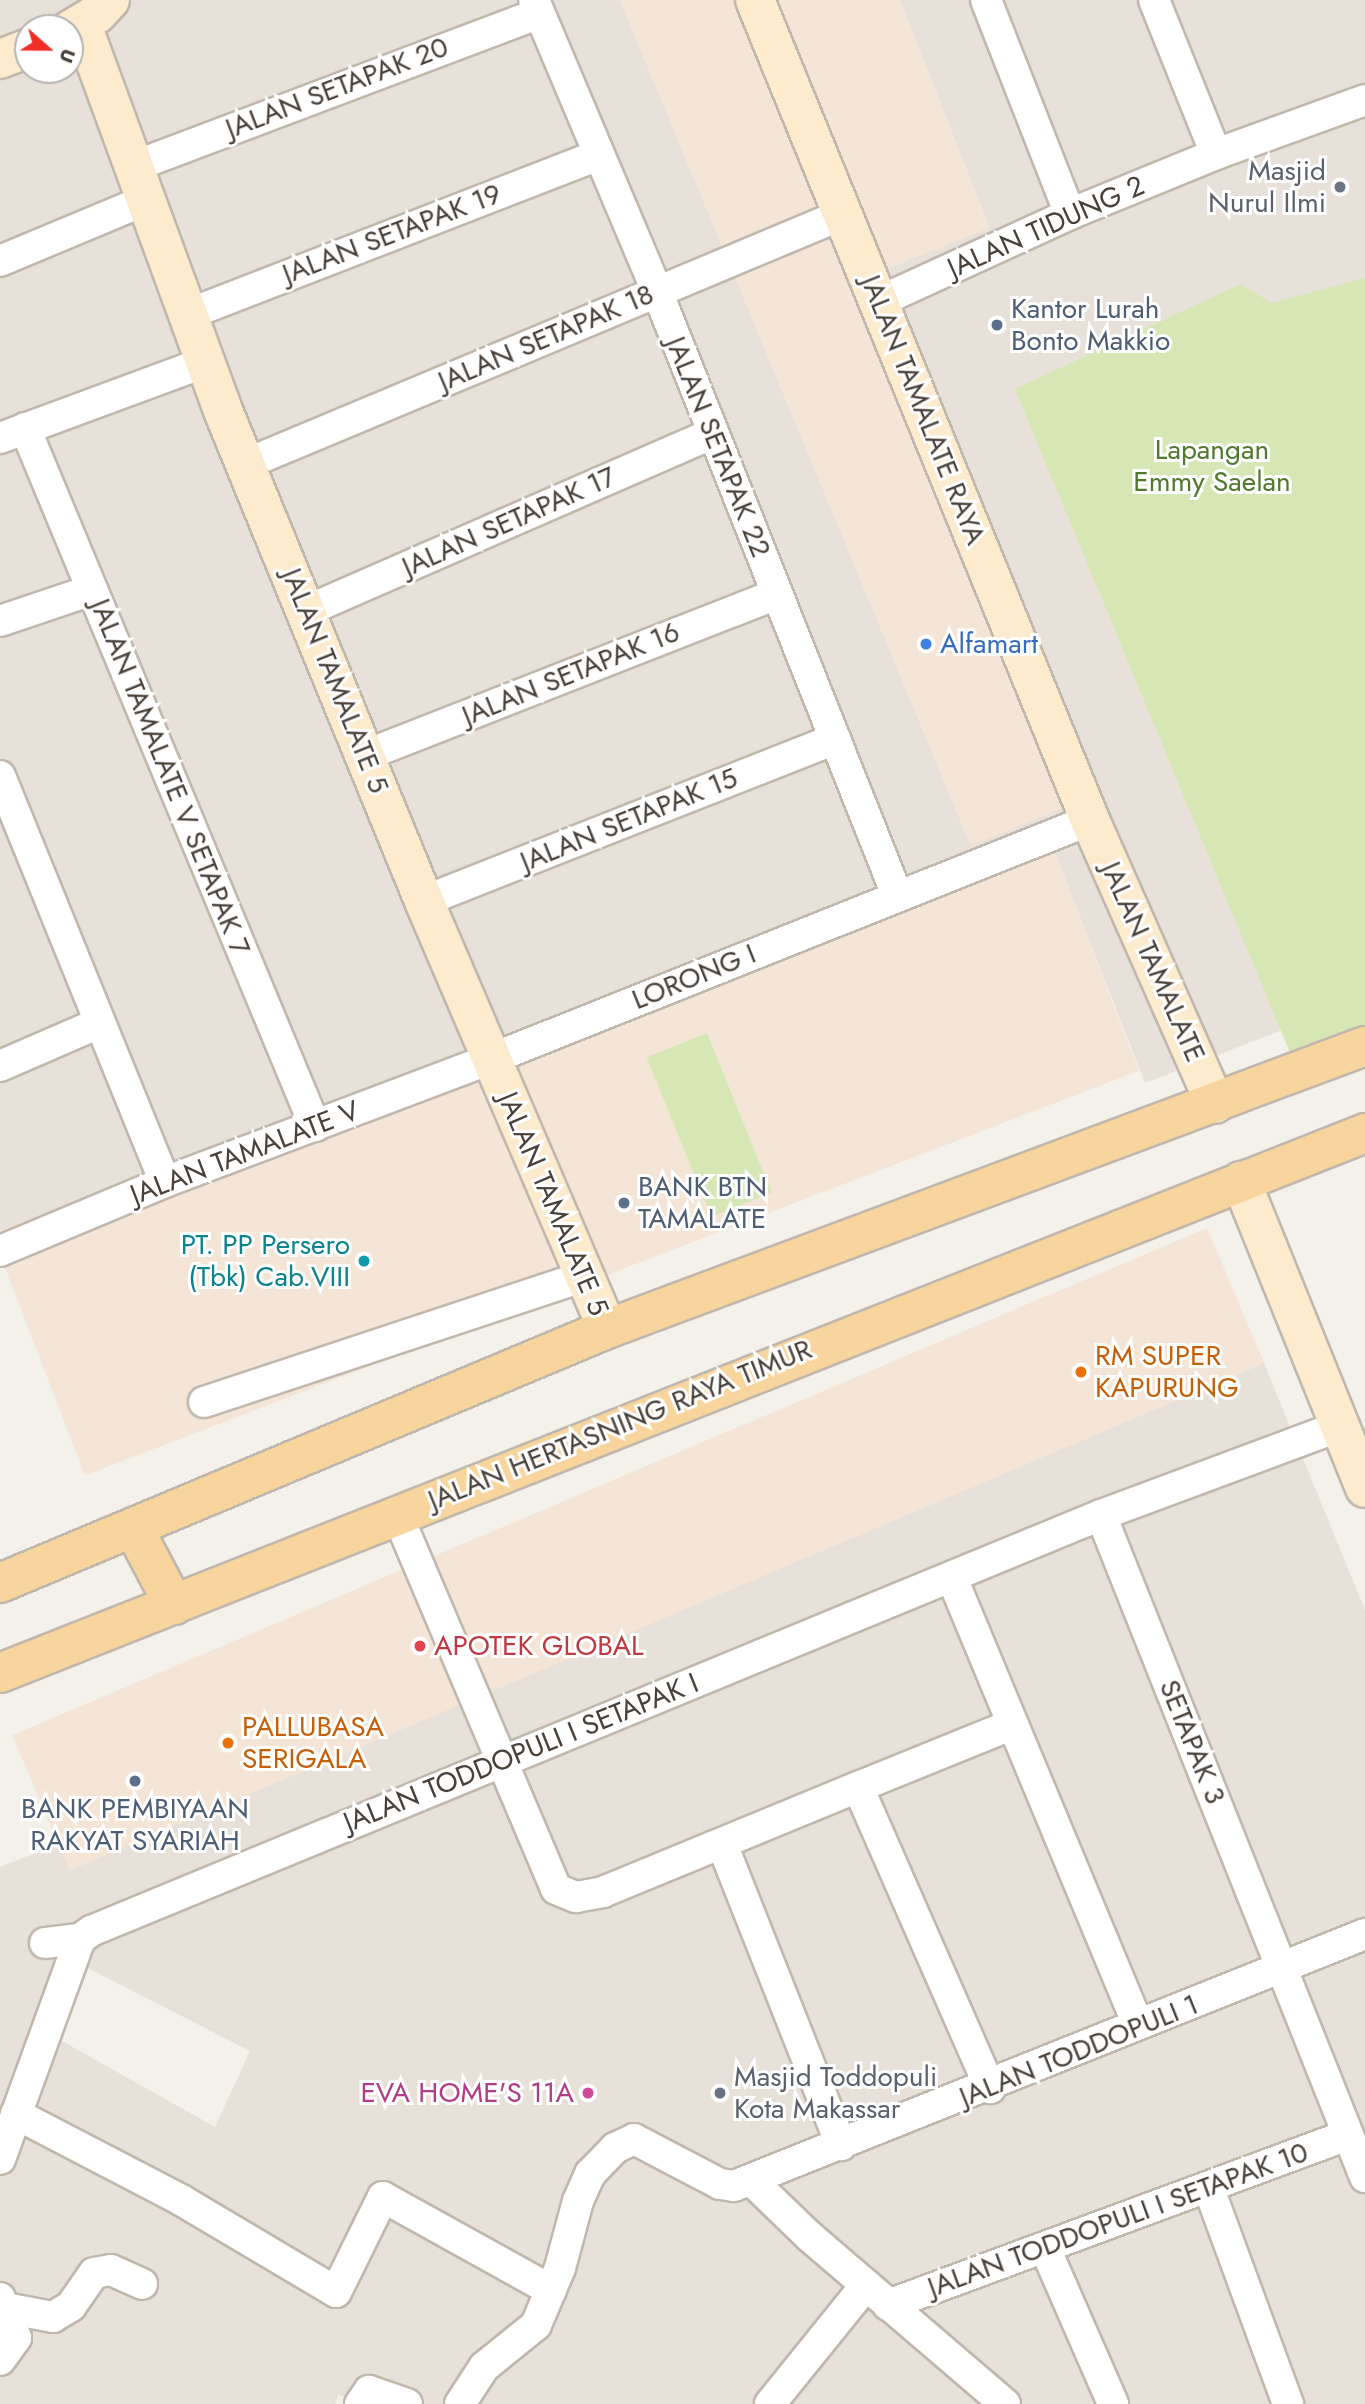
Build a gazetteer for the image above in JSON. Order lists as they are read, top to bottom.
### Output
{
  "streets": {
    "main road": ["JALAN HERTASNING RAYA TIMUR"],
    "street": [
      "JALAN SETAPAK 20",
      "JALAN TIDUNG 2",
      "JALAN SETAPAK 19",
      "JALAN SETAPAK 18",
      "JALAN TAMALATE RAYA",
      "JALAN SETAPAK 22",
      "JALAN SETAPAK 17",
      "JALAN SETAPAK 16",
      "JALAN TAMALATE 5",
      "JALAN TAMALATE V SETAPAK 7",
      "JALAN SETAPAK 15",
      "JALAN TAMALATE",
      "LORONG I",
      "JALAN TAMALATE V",
      "SETAPAK 3",
      "JALAN TODDOPULI I SETAPAK I",
      "JALAN TODDOPULI 1",
      "JALAN TODDOPULI I SETAPAK 10"
    ]
  },
  "crossings": [
    ["JALAN SETAPAK 20", "JALAN SETAPAK 22"],
    ["JALAN SETAPAK 20", "JALAN TAMALATE 5"],
    ["JALAN TIDUNG 2", "JALAN TAMALATE RAYA"],
    ["JALAN SETAPAK 19", "JALAN SETAPAK 22"],
    ["JALAN SETAPAK 19", "JALAN TAMALATE 5"],
    ["JALAN SETAPAK 18", "JALAN TAMALATE RAYA"],
    ["JALAN SETAPAK 18", "JALAN SETAPAK 22"],
    ["JALAN SETAPAK 18", "JALAN TAMALATE 5"],
    ["JALAN TAMALATE RAYA", "JALAN TAMALATE"],
    ["JALAN TAMALATE RAYA", "LORONG I"],
    ["JALAN SETAPAK 22", "JALAN SETAPAK 17"],
    ["JALAN SETAPAK 22", "JALAN SETAPAK 16"],
    ["JALAN SETAPAK 22", "JALAN SETAPAK 15"],
    ["JALAN SETAPAK 22", "LORONG I"],
    ["JALAN SETAPAK 17", "JALAN TAMALATE 5"],
    ["JALAN SETAPAK 16", "JALAN TAMALATE 5"],
    ["JALAN TAMALATE 5", "JALAN SETAPAK 15"],
    ["JALAN TAMALATE 5", "LORONG I"],
    ["JALAN TAMALATE 5", "JALAN TAMALATE V"],
    ["JALAN TAMALATE V SETAPAK 7", "JALAN TAMALATE V"],
    ["JALAN TAMALATE", "LORONG I"],
    ["LORONG I", "JALAN TAMALATE V"],
    ["SETAPAK 3", "JALAN TODDOPULI I SETAPAK I"],
    ["SETAPAK 3", "JALAN TODDOPULI 1"],
    ["SETAPAK 3", "JALAN TODDOPULI I SETAPAK 10"]
  ],
  "parks": ["Lapangan Emmy Saelan"],
  "places": [
    "Masjid Nurul Ilmi",
    "Kantor Lurah Bonto Makkio",
    "Alfamart",
    "BANK BTN TAMALATE",
    "PT. PP Persero (Tbk) Cab.VIII",
    "RM SUPER KAPURUNG",
    "APOTEK GLOBAL",
    "PALLUBASA SERIGALA",
    "BANK PEMBIYAAN RAKYAT SYARIAH",
    "EVA HOME'S 11A",
    "Masjid Toddopuli Kota Makassar"
  ],
  "north": "right"
}
